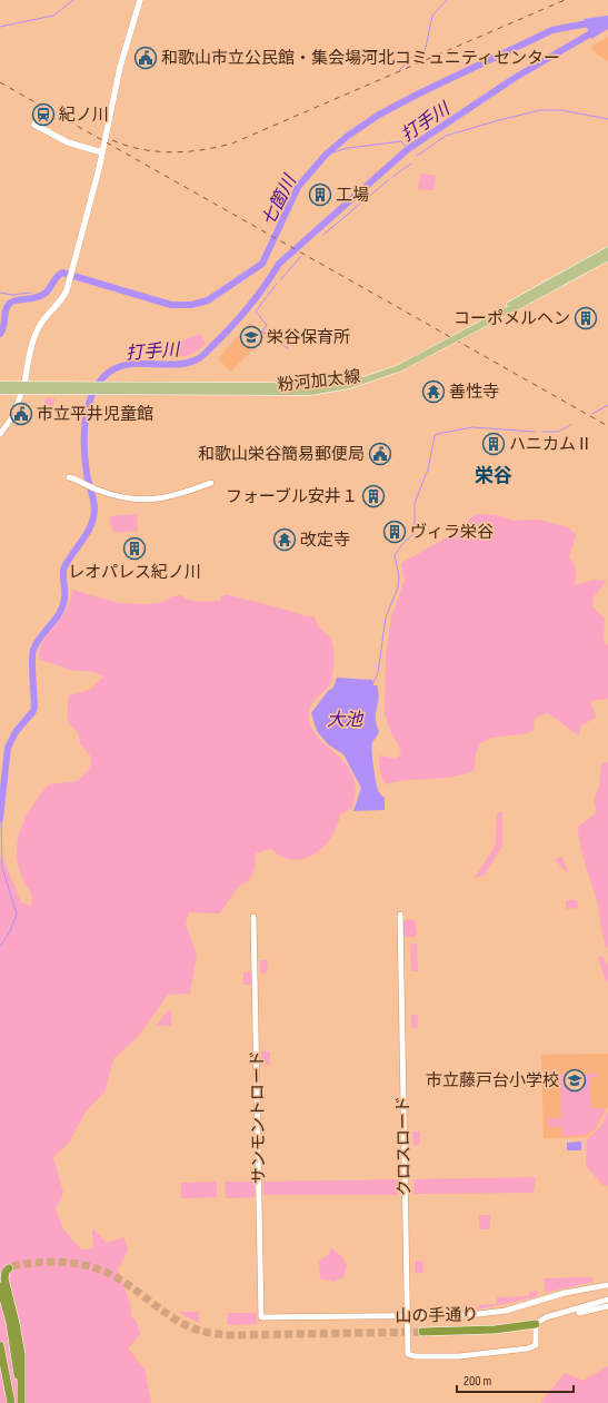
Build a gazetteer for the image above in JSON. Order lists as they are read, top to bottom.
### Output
{
  "streets": {
    "main road": ["粉河加太線"],
    "street": ["サンモントロード", "クロスロード", "山の手通り"]
  },
  "crossings": [
    ["サンモントロード", "山の手通り"],
    ["クロスロード", "山の手通り"]
  ],
  "districts": ["栄谷"],
  "water": ["打手川", "七箇川", "大池"],
  "places": {
    "public building": ["和歌山市立公民館・集会場河北コミュニティセンター", "市立平井児童館", "和歌山栄谷簡易郵便局"],
    "station": ["紀ノ川"],
    "building": [
      "工場",
      "コーポメルヘン",
      "ハニカムⅡ",
      "フォーブル安井１",
      "ヴィラ栄谷",
      "レオパレス紀ノ川"
    ],
    "school or university": ["栄谷保育所", "市立藤戸台小学校"],
    "temple": ["善性寺", "改定寺"]
  },
  "scale_bar": "200 m"
}
